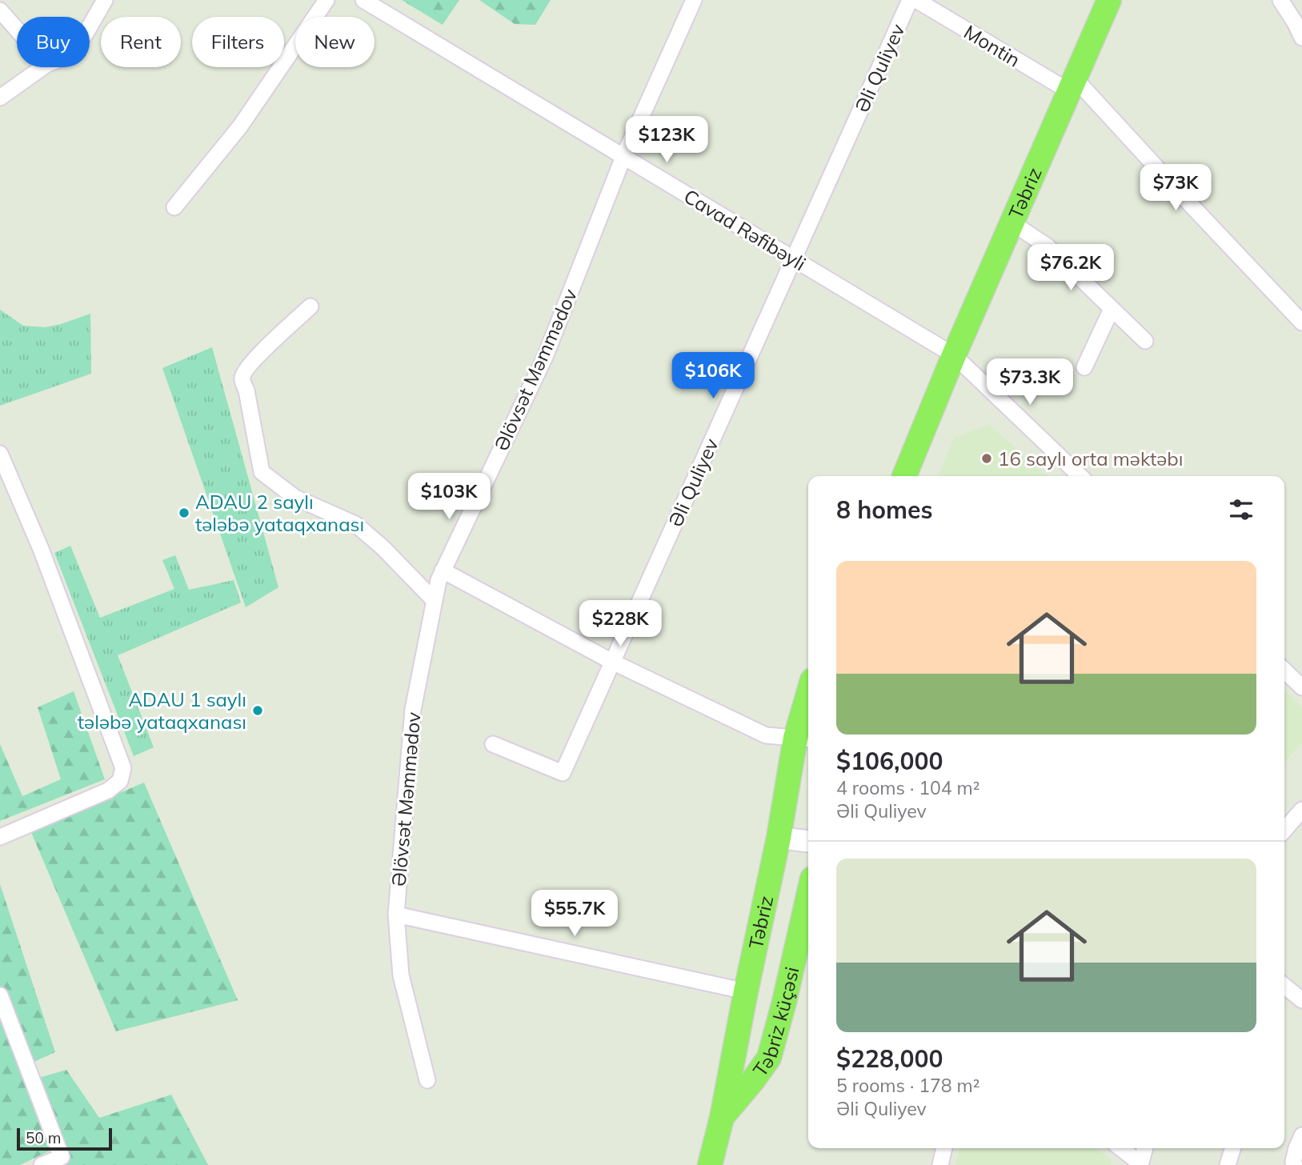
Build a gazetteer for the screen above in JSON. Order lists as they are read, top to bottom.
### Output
{
  "streets": {
    "main road": ["Təbriz", "Təbriz küçəsi"],
    "street": [
      "Montin",
      "Əli Quliyev",
      "Cavad Rəfibəyli",
      "Əlövsət Məmmədov"
    ]
  },
  "crossings": [
    ["Montin", "Təbriz"],
    ["Əli Quliyev", "Cavad Rəfibəyli"],
    ["Təbriz", "Cavad Rəfibəyli"],
    ["Təbriz", "Təbriz küçəsi"],
    ["Cavad Rəfibəyli", "Əlövsət Məmmədov"]
  ],
  "places": ["16 saylı orta məktəbı", "ADAU 2 saylı tələbə yataqxanası", "ADAU 1 saylı tələbə yataqxanası"],
  "scale_bar": "50 m",
  "page": {
    "chip": [
      "Buy",
      "Rent",
      "Filters",
      "New"
    ],
    "price": [
      "$123K",
      "$73K",
      "$76.2K",
      "$106K",
      "$73.3K",
      "$103K",
      "$228K",
      "$55.7K"
    ],
    "heading": "8 homes",
    "list": [
      {
        "name": "$106,000",
        "note": "4 rooms · 104 m² · Əli Quliyev"
      },
      {
        "name": "$228,000",
        "note": "5 rooms · 178 m² · Əli Quliyev"
      }
    ],
    "scale": "50 m"
  }
}
